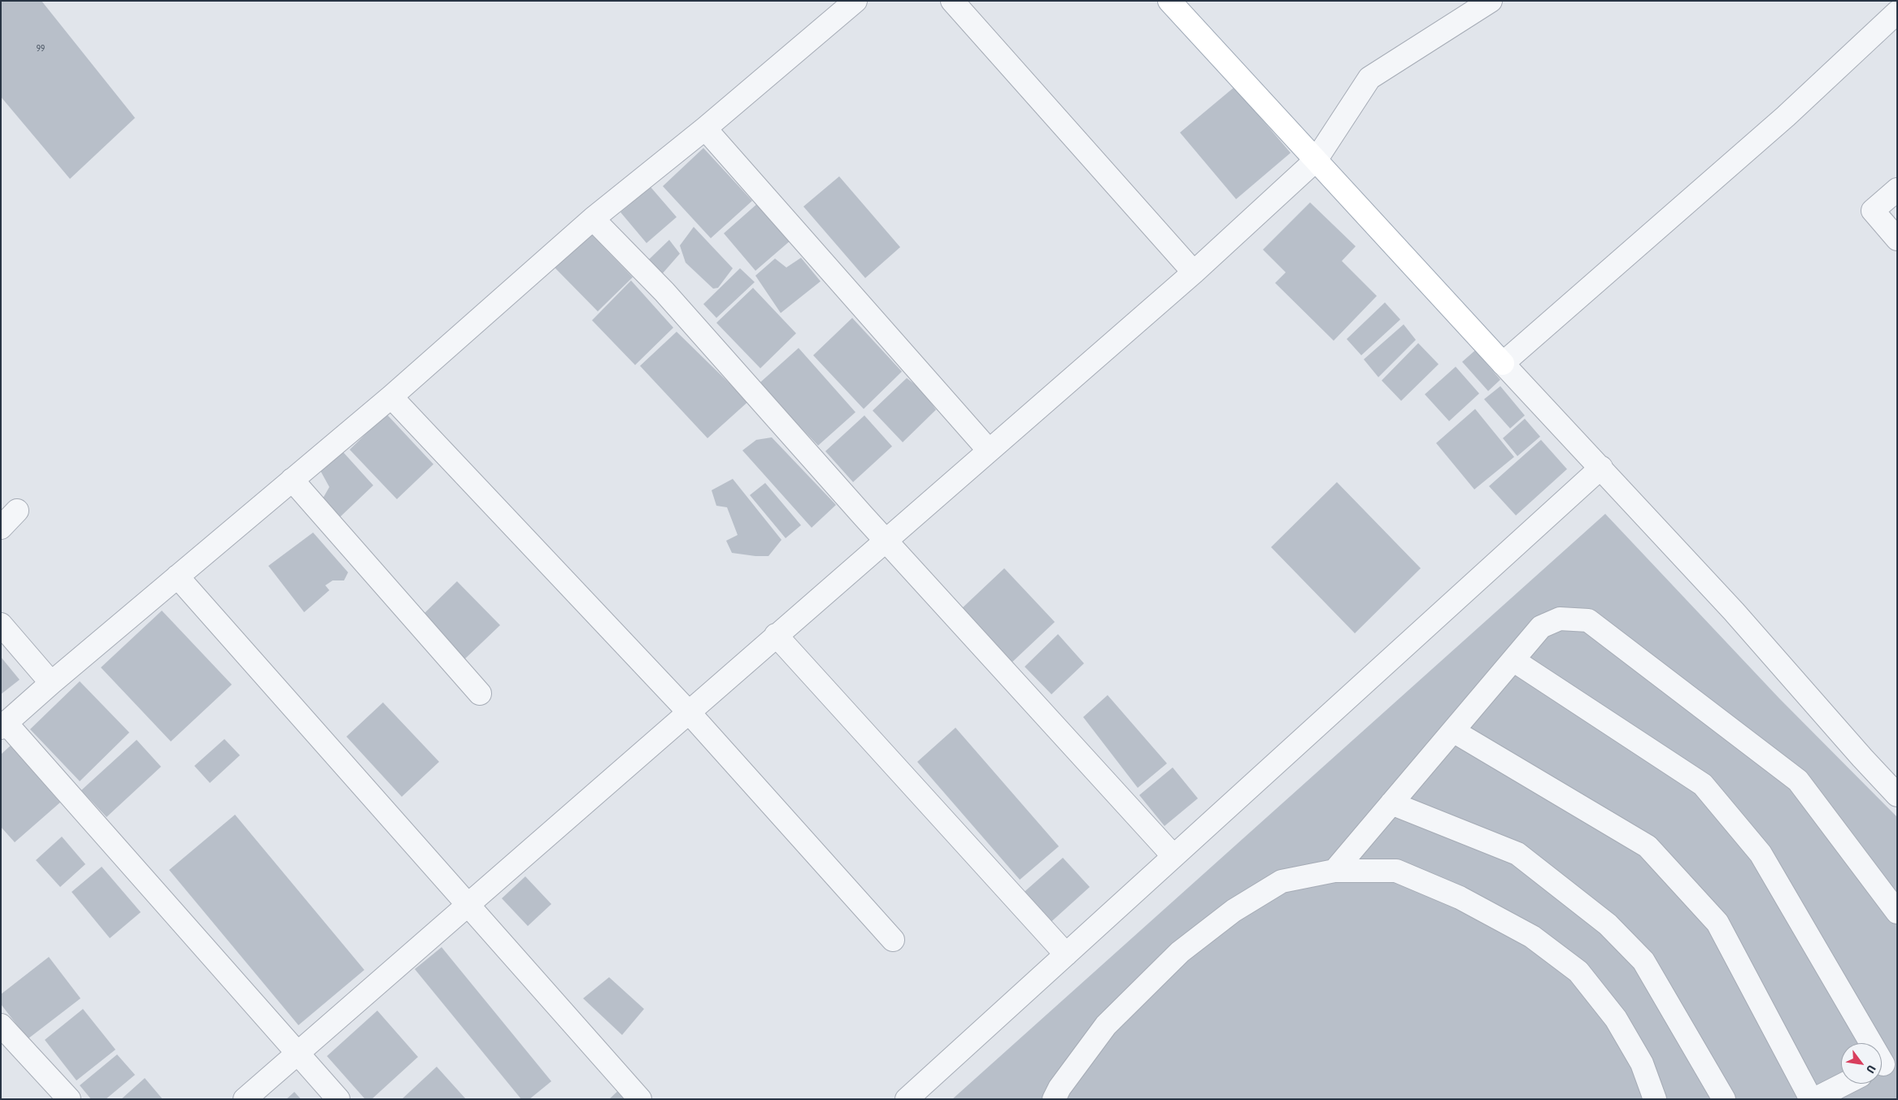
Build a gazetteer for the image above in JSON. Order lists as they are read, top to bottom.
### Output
{
  "house_numbers": ["99"],
  "north": "bottom right"
}
